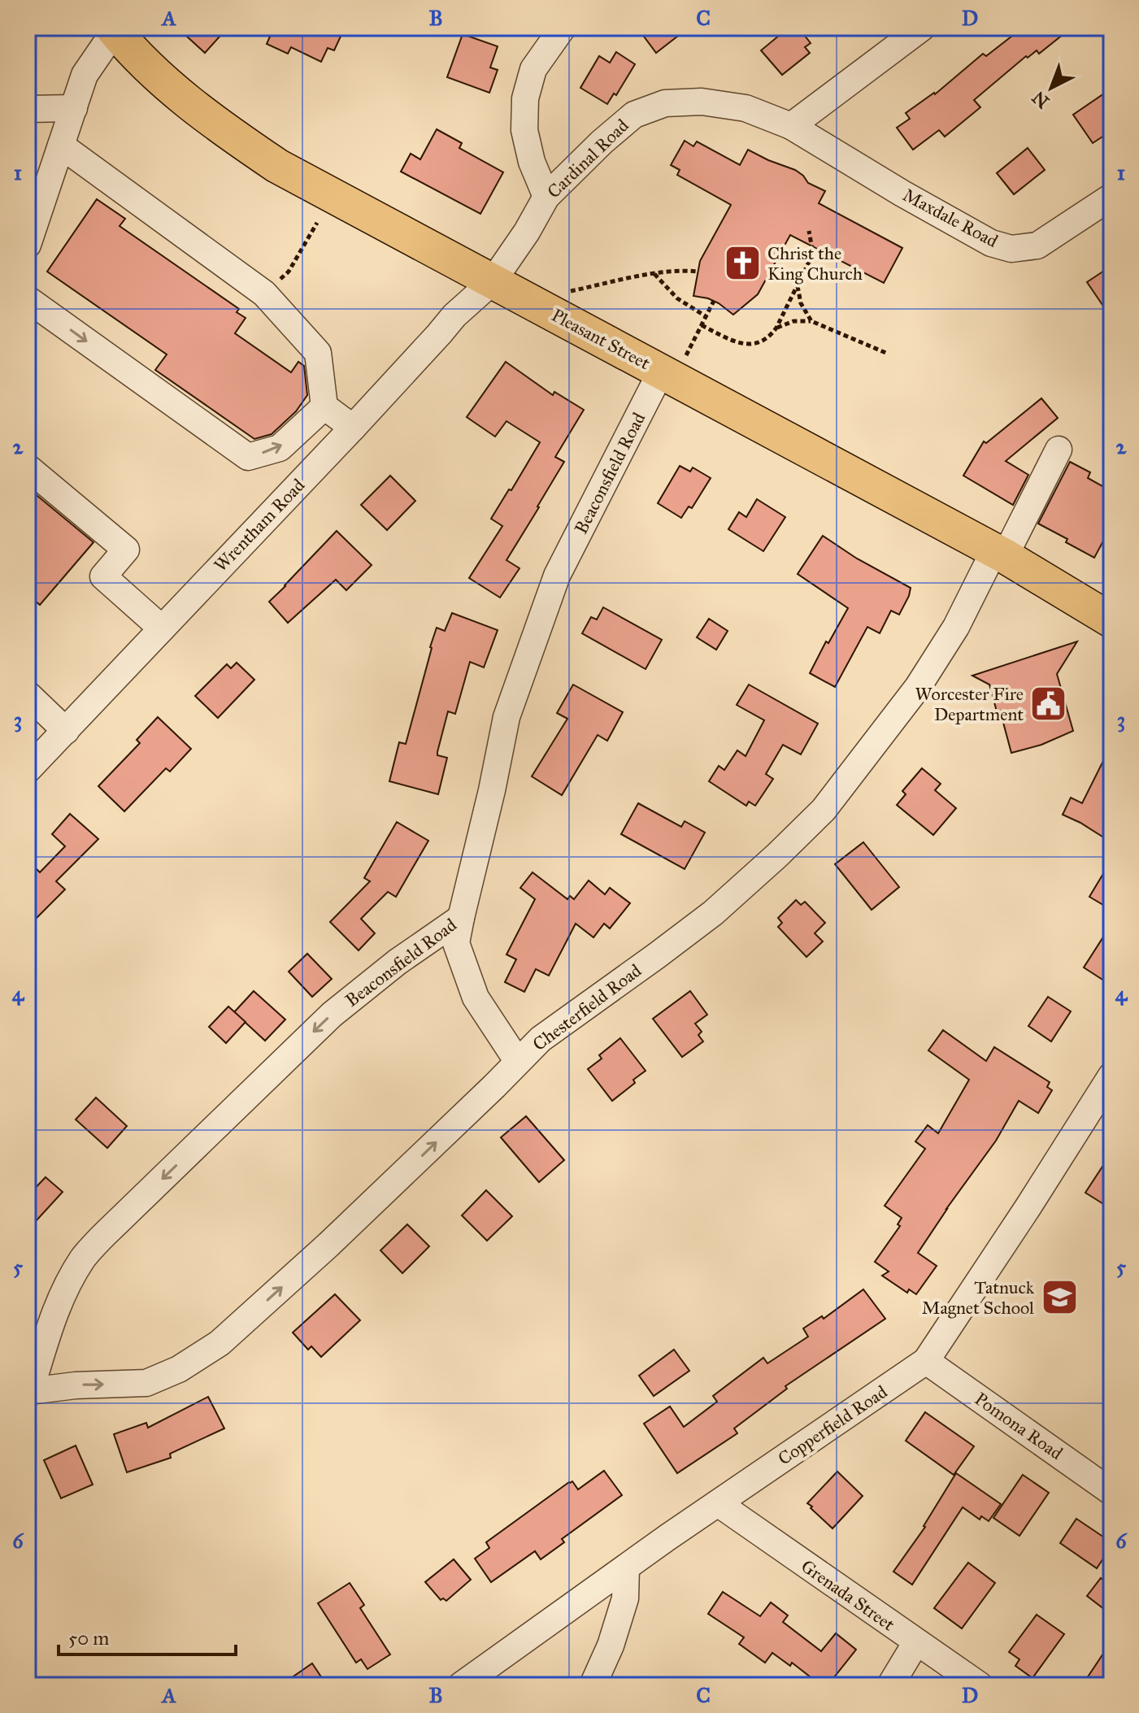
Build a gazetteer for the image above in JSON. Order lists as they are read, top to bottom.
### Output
{
  "streets": {
    "main road": ["Pleasant Street"],
    "street": [
      "Cardinal Road",
      "Maxdale Road",
      "Beaconsfield Road",
      "Wrentham Road",
      "Chesterfield Road",
      "Copperfield Road",
      "Pomona Road",
      "Grenada Street"
    ]
  },
  "crossings": [
    ["Cardinal Road", "Maxdale Road"],
    ["Cardinal Road", "Pleasant Street"],
    ["Cardinal Road", "Wrentham Road"],
    ["Pleasant Street", "Beaconsfield Road"],
    ["Pleasant Street", "Wrentham Road"],
    ["Pleasant Street", "Chesterfield Road"],
    ["Beaconsfield Road", "Chesterfield Road"],
    ["Copperfield Road", "Pomona Road"],
    ["Copperfield Road", "Grenada Street"]
  ],
  "one_way": ["Beaconsfield Road", "Chesterfield Road"],
  "places": {
    "church": ["Christ the King Church"],
    "public building": ["Worcester Fire Department"],
    "school or university": ["Tatnuck Magnet School"]
  },
  "scale_bar": "50 m",
  "north": "bottom left",
  "grid": {
    "columns": [
      "A",
      "B",
      "C",
      "D"
    ],
    "rows": [
      "1",
      "2",
      "3",
      "4",
      "5",
      "6"
    ]
  }
}
